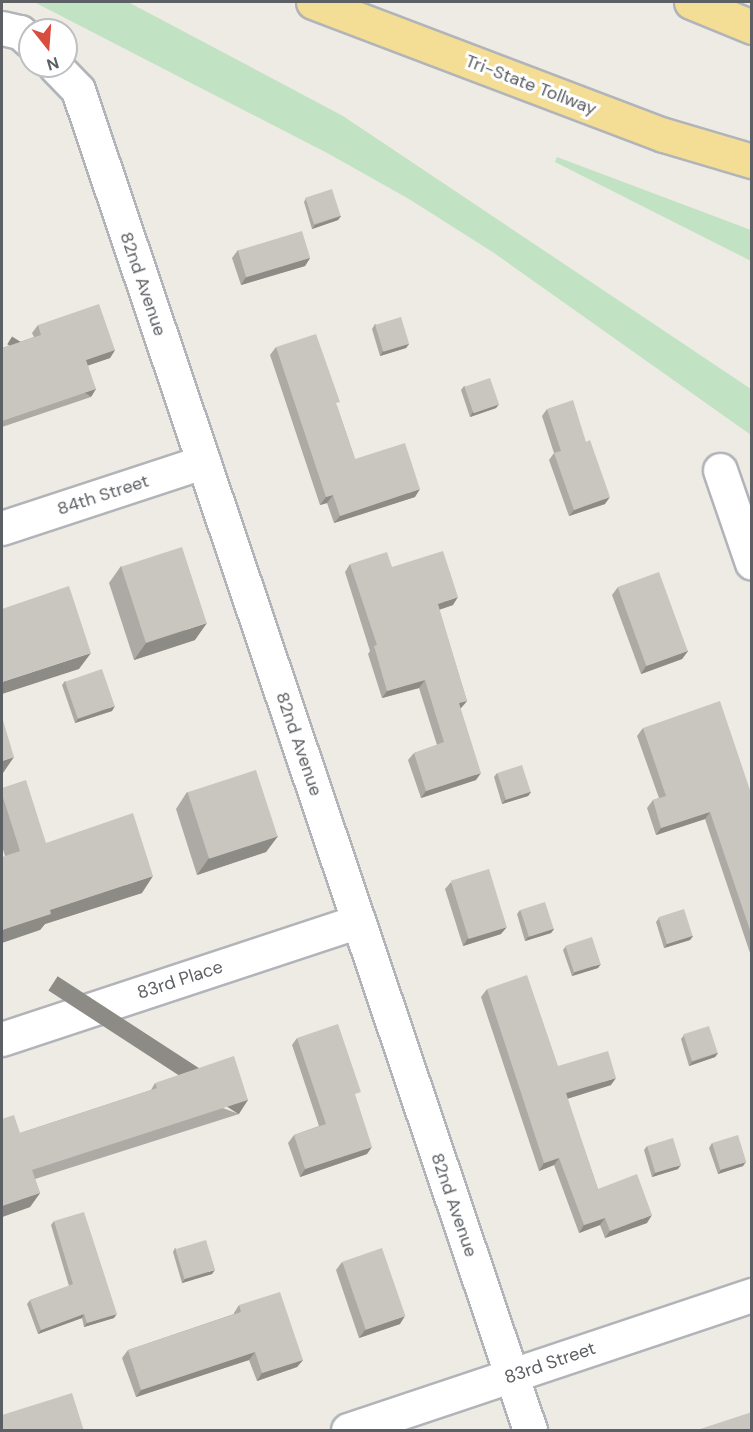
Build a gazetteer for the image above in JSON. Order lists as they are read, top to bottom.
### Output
{
  "streets": {
    "highway": ["Tri-State Tollway"],
    "street": [
      "82nd Avenue",
      "84th Street",
      "83rd Place",
      "83rd Street"
    ]
  },
  "crossings": [
    ["82nd Avenue", "84th Street"],
    ["82nd Avenue", "83rd Place"],
    ["82nd Avenue", "83rd Street"]
  ],
  "north": "bottom"
}
